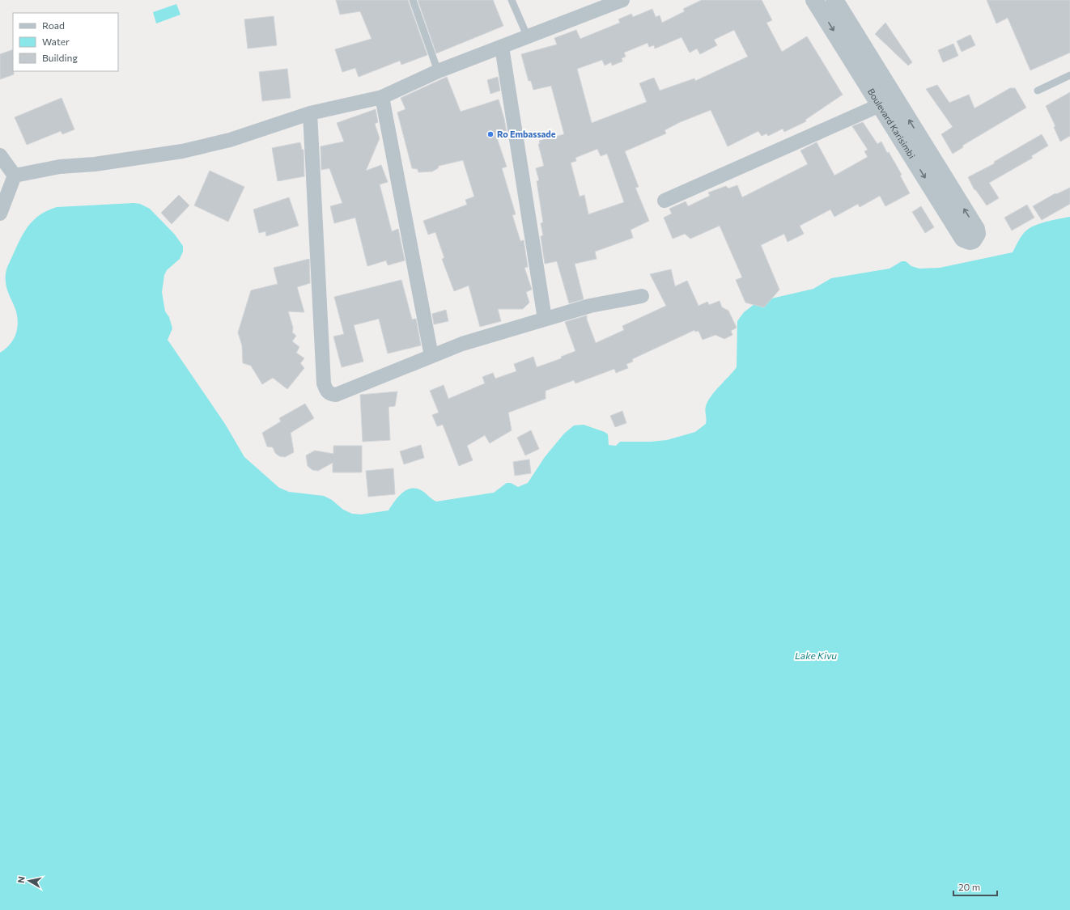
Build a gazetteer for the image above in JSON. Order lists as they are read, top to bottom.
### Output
{
  "streets": {
    "street": ["Boulevard Karisimbi"]
  },
  "water": ["Lake Kivu"],
  "places": ["Ro Embassade"],
  "legend": ["Road", "Water", "Building"],
  "scale_bar": "20 m",
  "north": "left"
}
